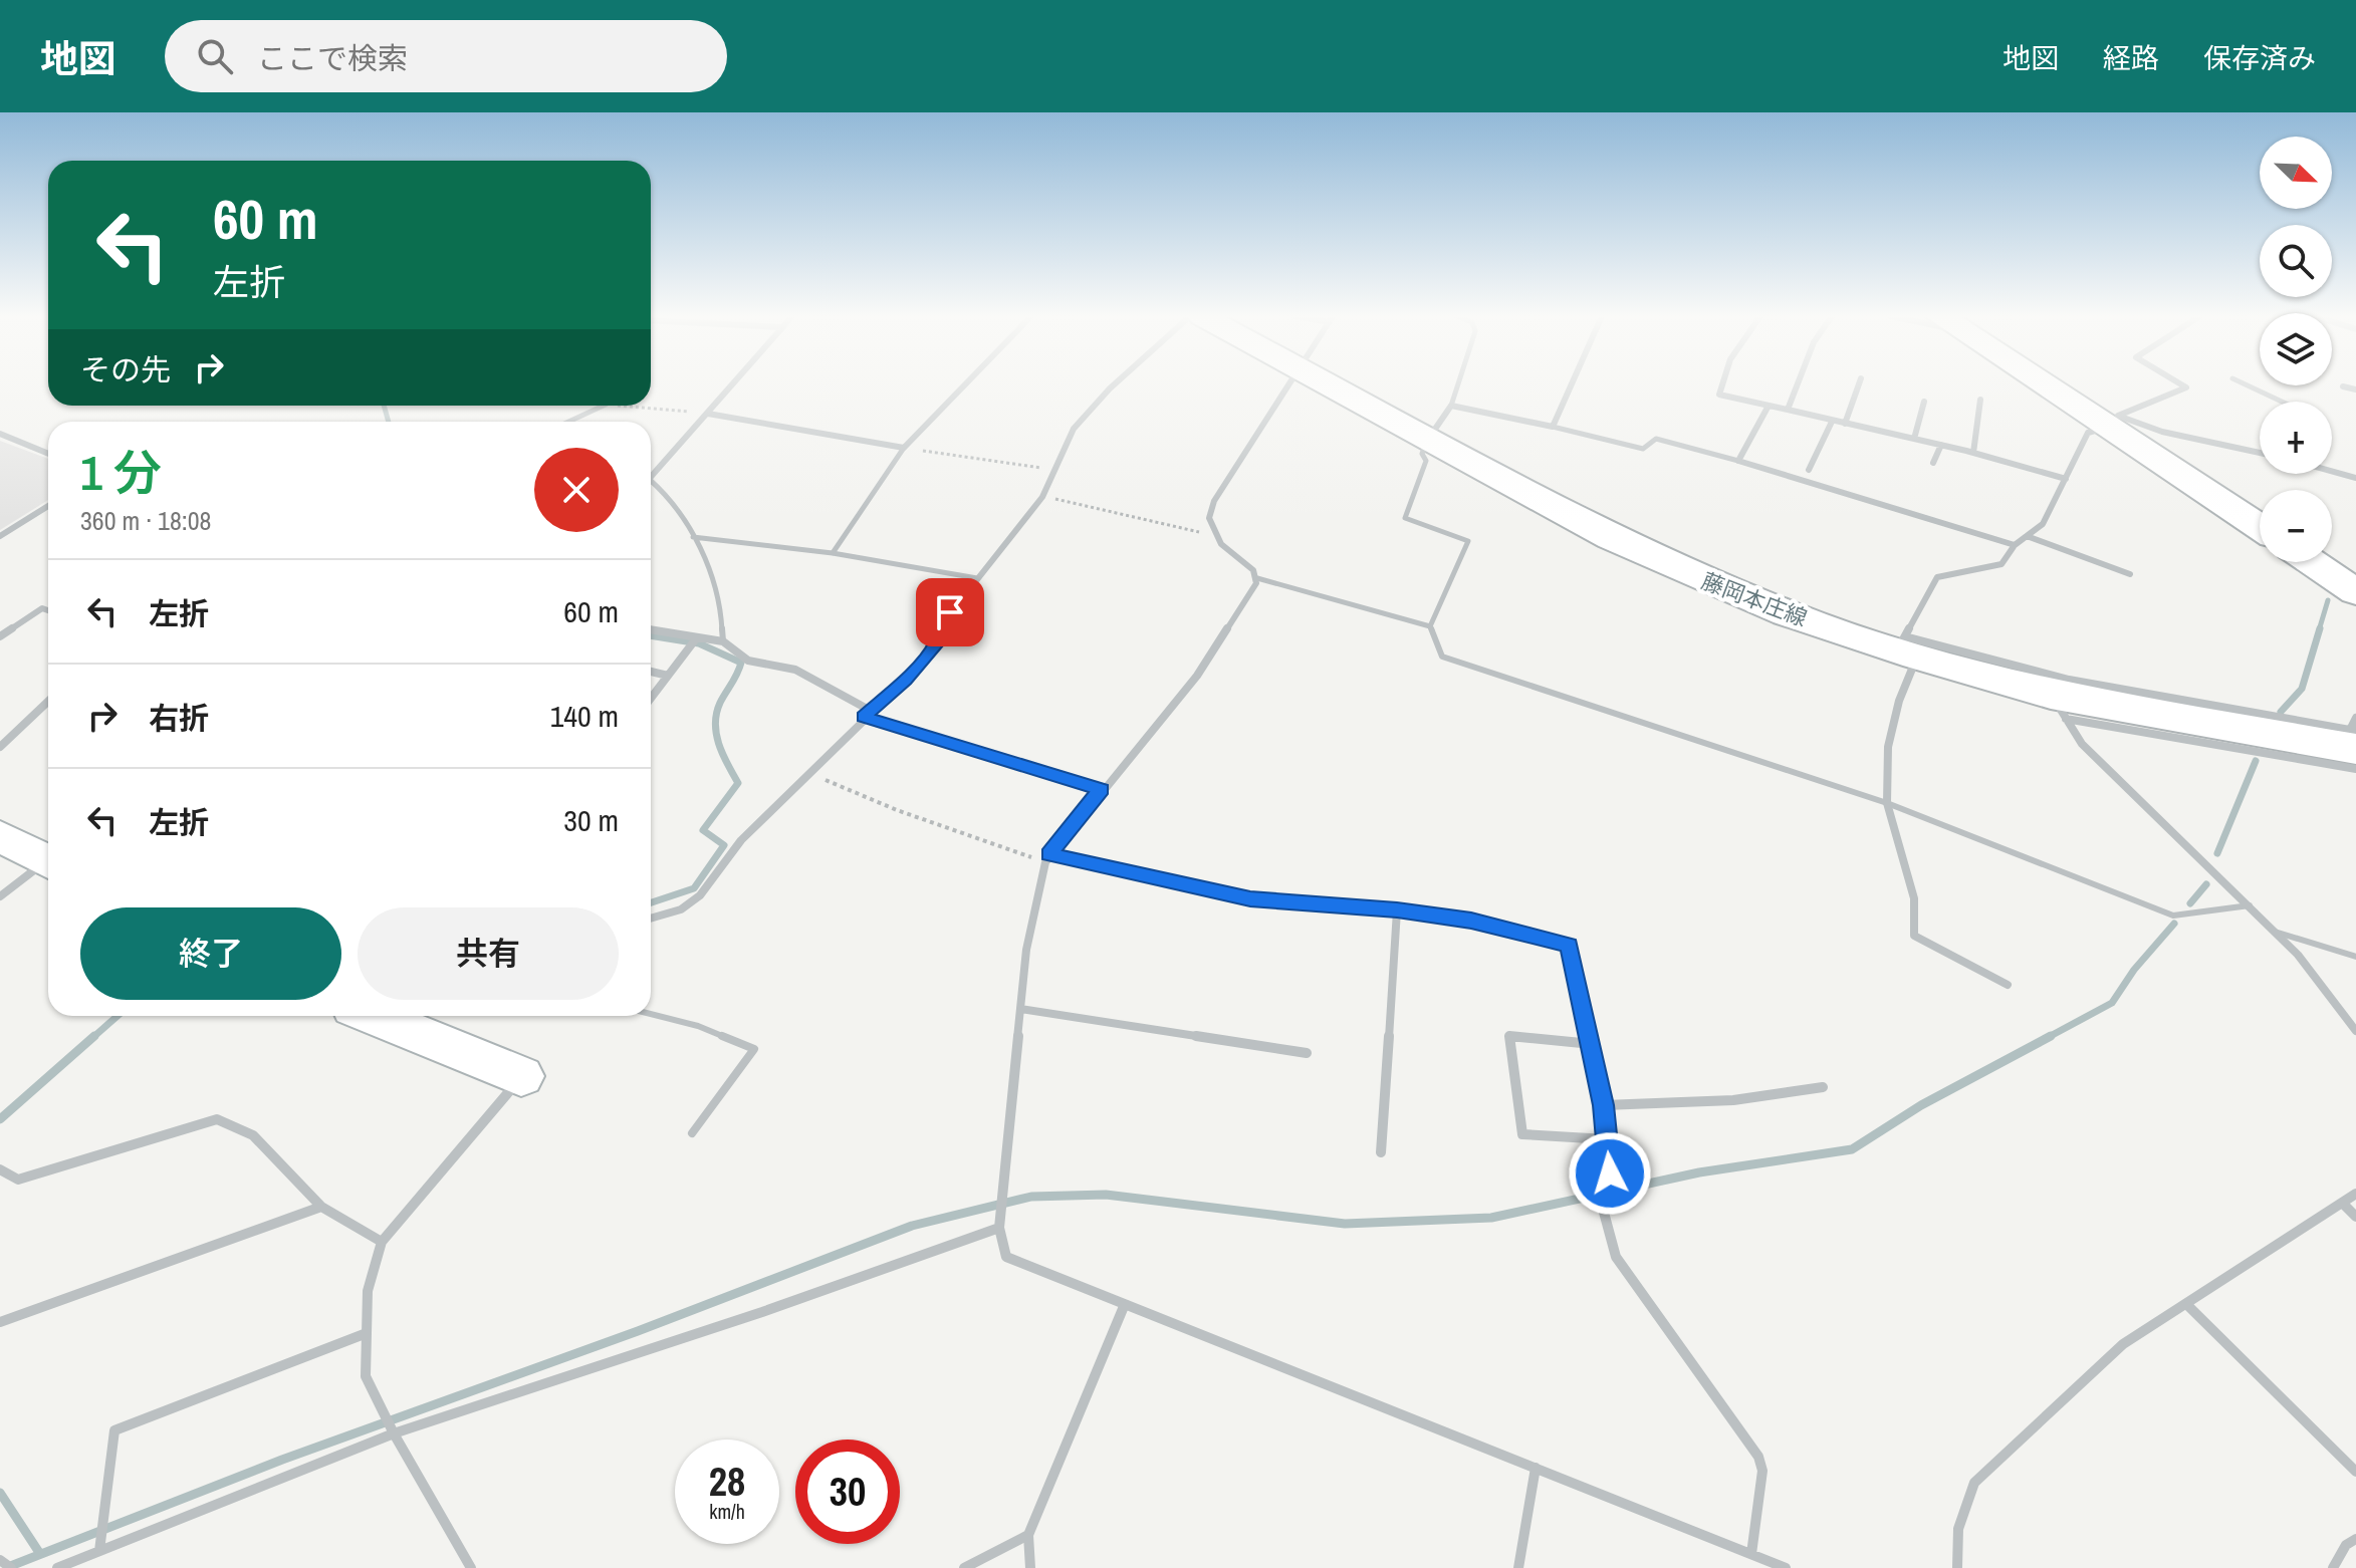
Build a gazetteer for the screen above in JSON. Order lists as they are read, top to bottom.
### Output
{
  "streets": {
    "main road": ["藤岡本庄線"]
  },
  "north": "bottom right",
  "page": {
    "header": "地図",
    "search": "ここで検索",
    "nav": ["地図", "経路", "保存済み"],
    "map_buttons": ["+", "−"],
    "turn": ["60 m", "左折"],
    "then": "その先",
    "heading": ["1 分", "360 m · 18:08"],
    "list": [
      {
        "name": "左折",
        "value": "60 m"
      },
      {
        "name": "右折",
        "value": "140 m"
      },
      {
        "name": "左折",
        "value": "30 m"
      }
    ],
    "buttons": ["終了", "共有"],
    "speed": "28 km/h",
    "limit": "30"
  }
}
